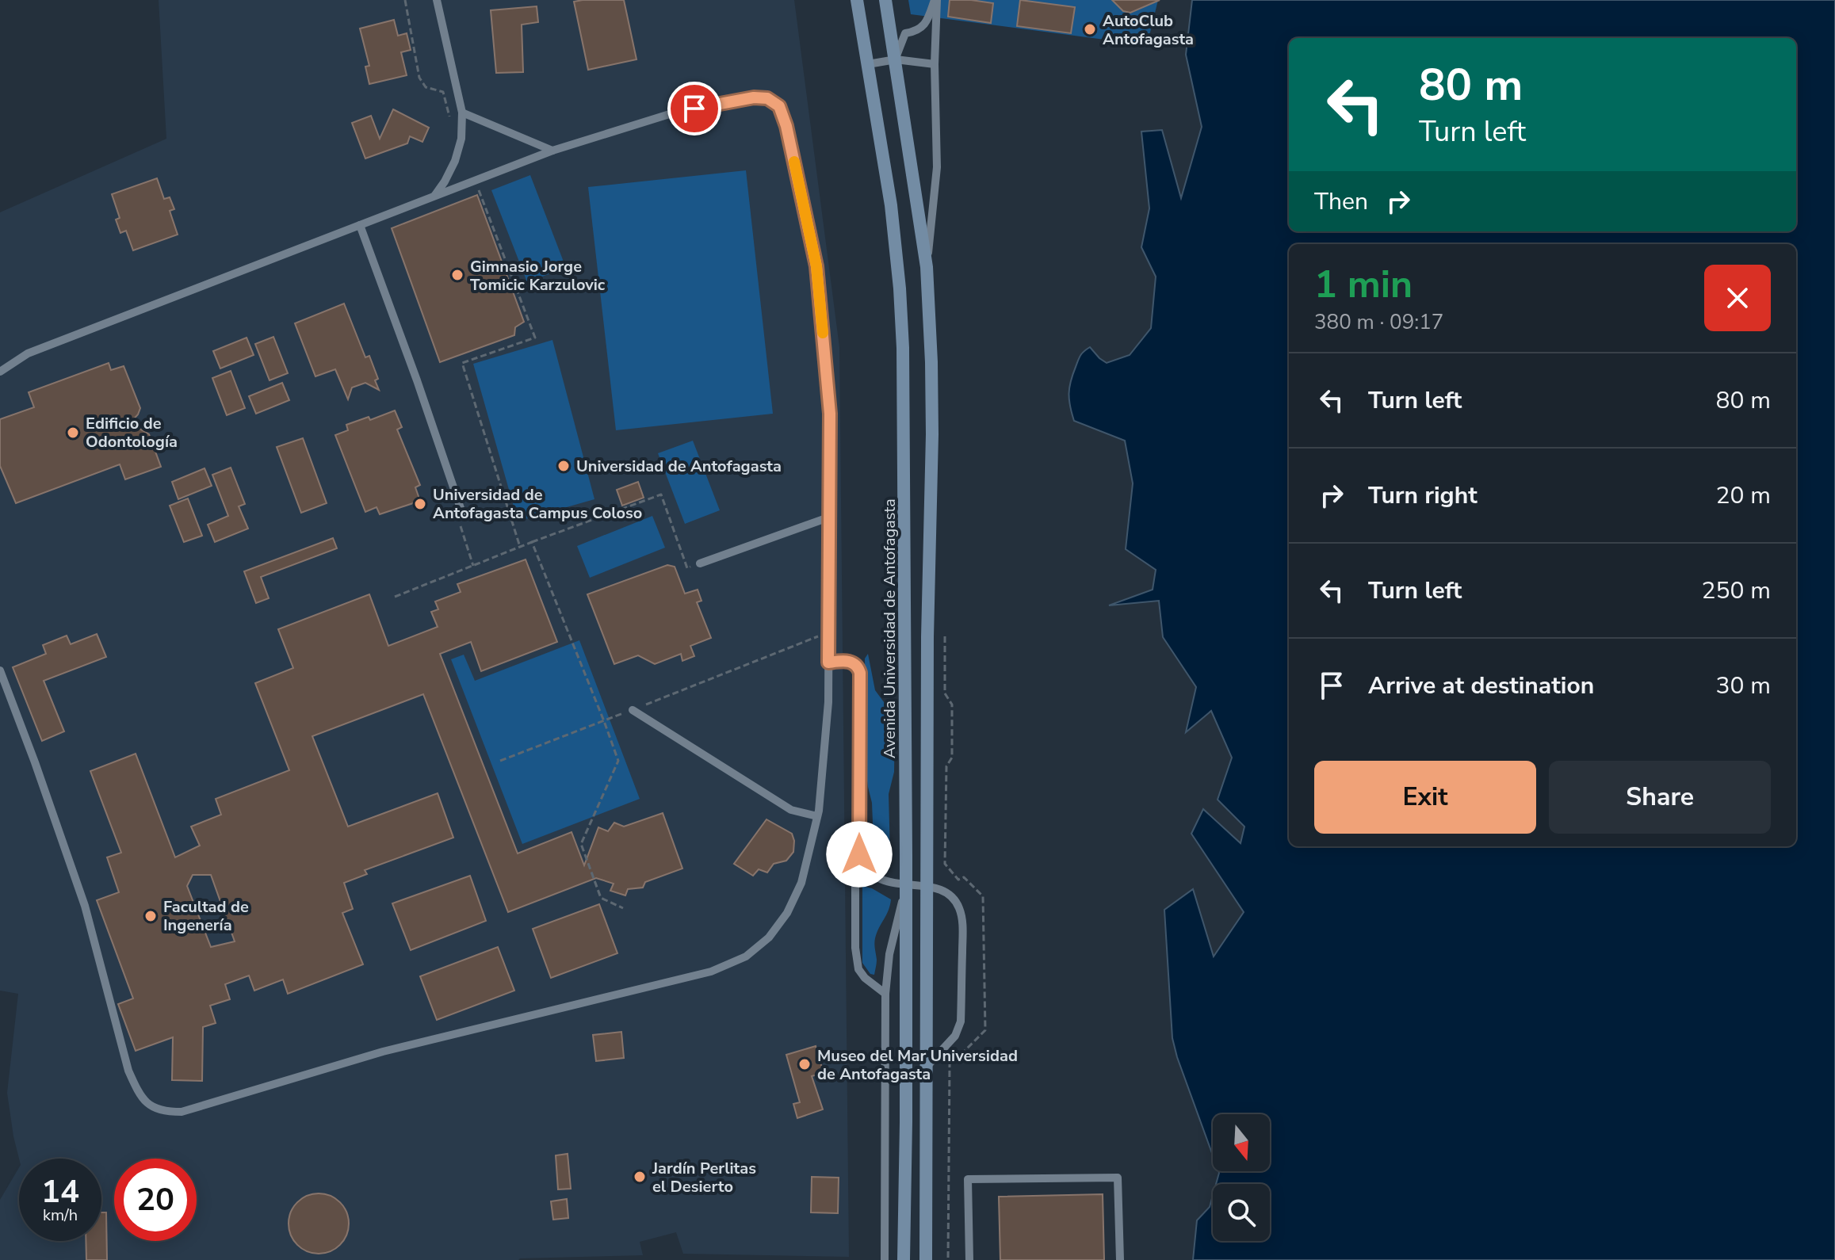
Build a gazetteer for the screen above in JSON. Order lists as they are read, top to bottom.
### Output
{
  "streets": {
    "main road": ["Avenida Universidad de Antofagasta"]
  },
  "places": [
    "AutoClub Antofagasta",
    "Gimnasio Jorge Tomicic Karzulovic",
    "Edificio de Odontología",
    "Universidad de Antofagasta",
    "Universidad de Antofagasta Campus Coloso",
    "Facultad de Ingenería",
    "Museo del Mar Universidad de Antofagasta",
    "Jardín Perlitas el Desierto"
  ],
  "north": "bottom",
  "page": {
    "turn": ["80 m", "Turn left"],
    "then": "Then",
    "heading": ["1 min", "380 m · 09:17"],
    "list": [
      {
        "name": "Turn left",
        "value": "80 m"
      },
      {
        "name": "Turn right",
        "value": "20 m"
      },
      {
        "name": "Turn left",
        "value": "250 m"
      },
      {
        "name": "Arrive at destination",
        "value": "30 m"
      }
    ],
    "buttons": ["Exit", "Share"],
    "speed": "14 km/h",
    "limit": "20"
  }
}
